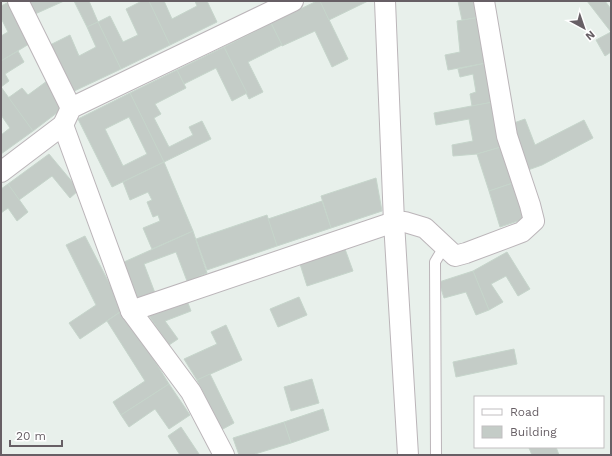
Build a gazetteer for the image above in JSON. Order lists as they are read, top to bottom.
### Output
{
  "legend": ["Road", "Building"],
  "scale_bar": "20 m",
  "north": "bottom right"
}
